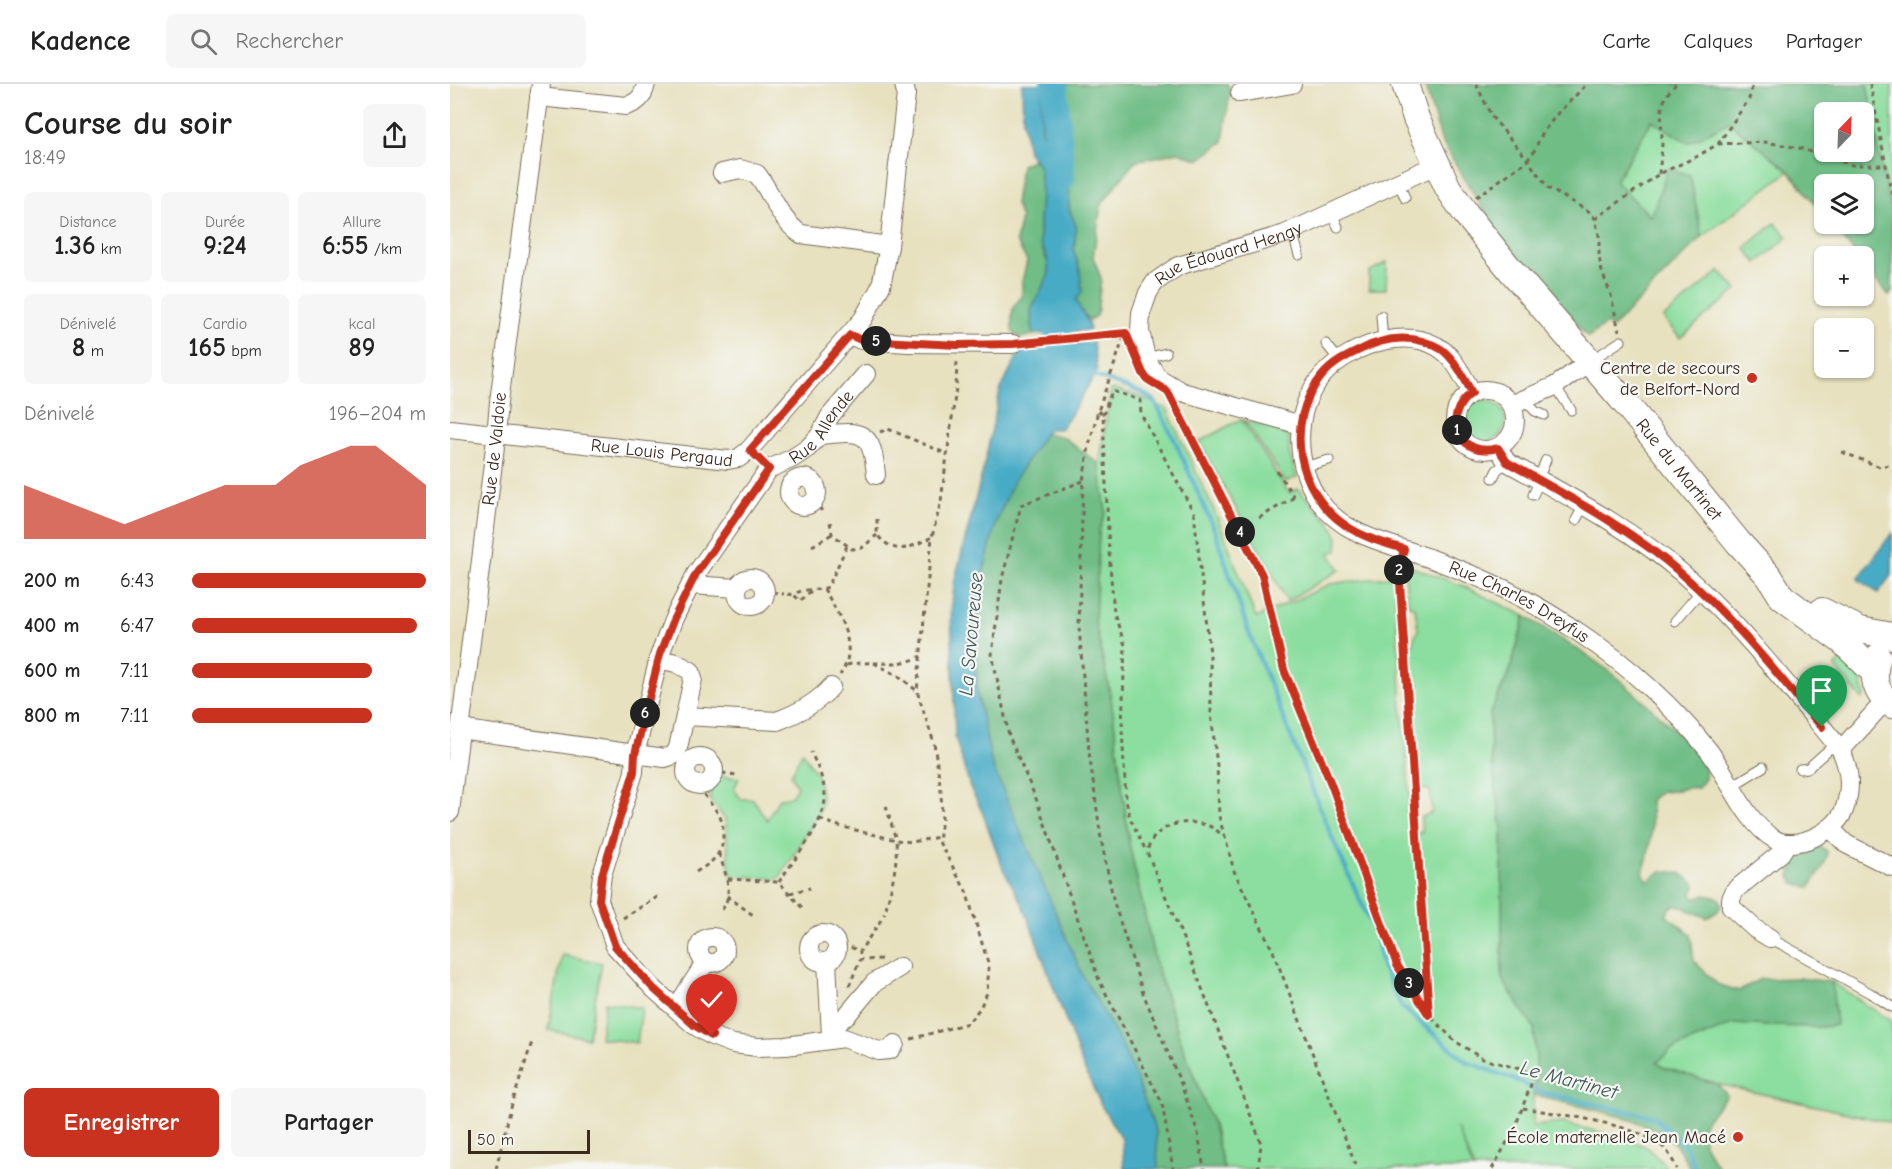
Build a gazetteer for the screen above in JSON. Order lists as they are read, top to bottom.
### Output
{
  "streets": {
    "main road": ["Rue du Martinet"],
    "street": [
      "Rue Édouard Hengy",
      "Rue Allende",
      "Rue de Valdoie",
      "Rue Louis Pergaud",
      "Rue Charles Dreyfus"
    ]
  },
  "crossings": [
    ["Rue Édouard Hengy", "Rue du Martinet"],
    ["Rue Édouard Hengy", "Rue Charles Dreyfus"],
    ["Rue de Valdoie", "Rue Louis Pergaud"]
  ],
  "water": ["La Savoureuse", "Le Martinet"],
  "places": ["Centre de secours de Belfort-Nord", "École maternelle Jean Macé"],
  "scale_bar": "50 m",
  "north": "top right",
  "page": {
    "header": "Kadence",
    "search": "Rechercher",
    "nav": ["Carte", "Calques", "Partager"],
    "heading": ["Course du soir", "18:49"],
    "map_buttons": ["+", "−"],
    "stats": [
      ["Distance", "1.36 km"],
      ["Durée", "9:24"],
      ["Allure", "6:55 /km"],
      ["Dénivelé", "8 m"],
      ["Cardio", "165 bpm"],
      ["kcal", "89"]
    ],
    "pins": [
      "5",
      "1",
      "4",
      "2",
      "6",
      "3"
    ],
    "chart": ["Dénivelé", "196–204 m"],
    "list": [
      {
        "name": "200 m",
        "note": "6:43"
      },
      {
        "name": "400 m",
        "note": "6:47"
      },
      {
        "name": "600 m",
        "note": "7:11"
      },
      {
        "name": "800 m",
        "note": "7:11"
      }
    ],
    "buttons": ["Enregistrer", "Partager"],
    "scale": "50 m"
  }
}
